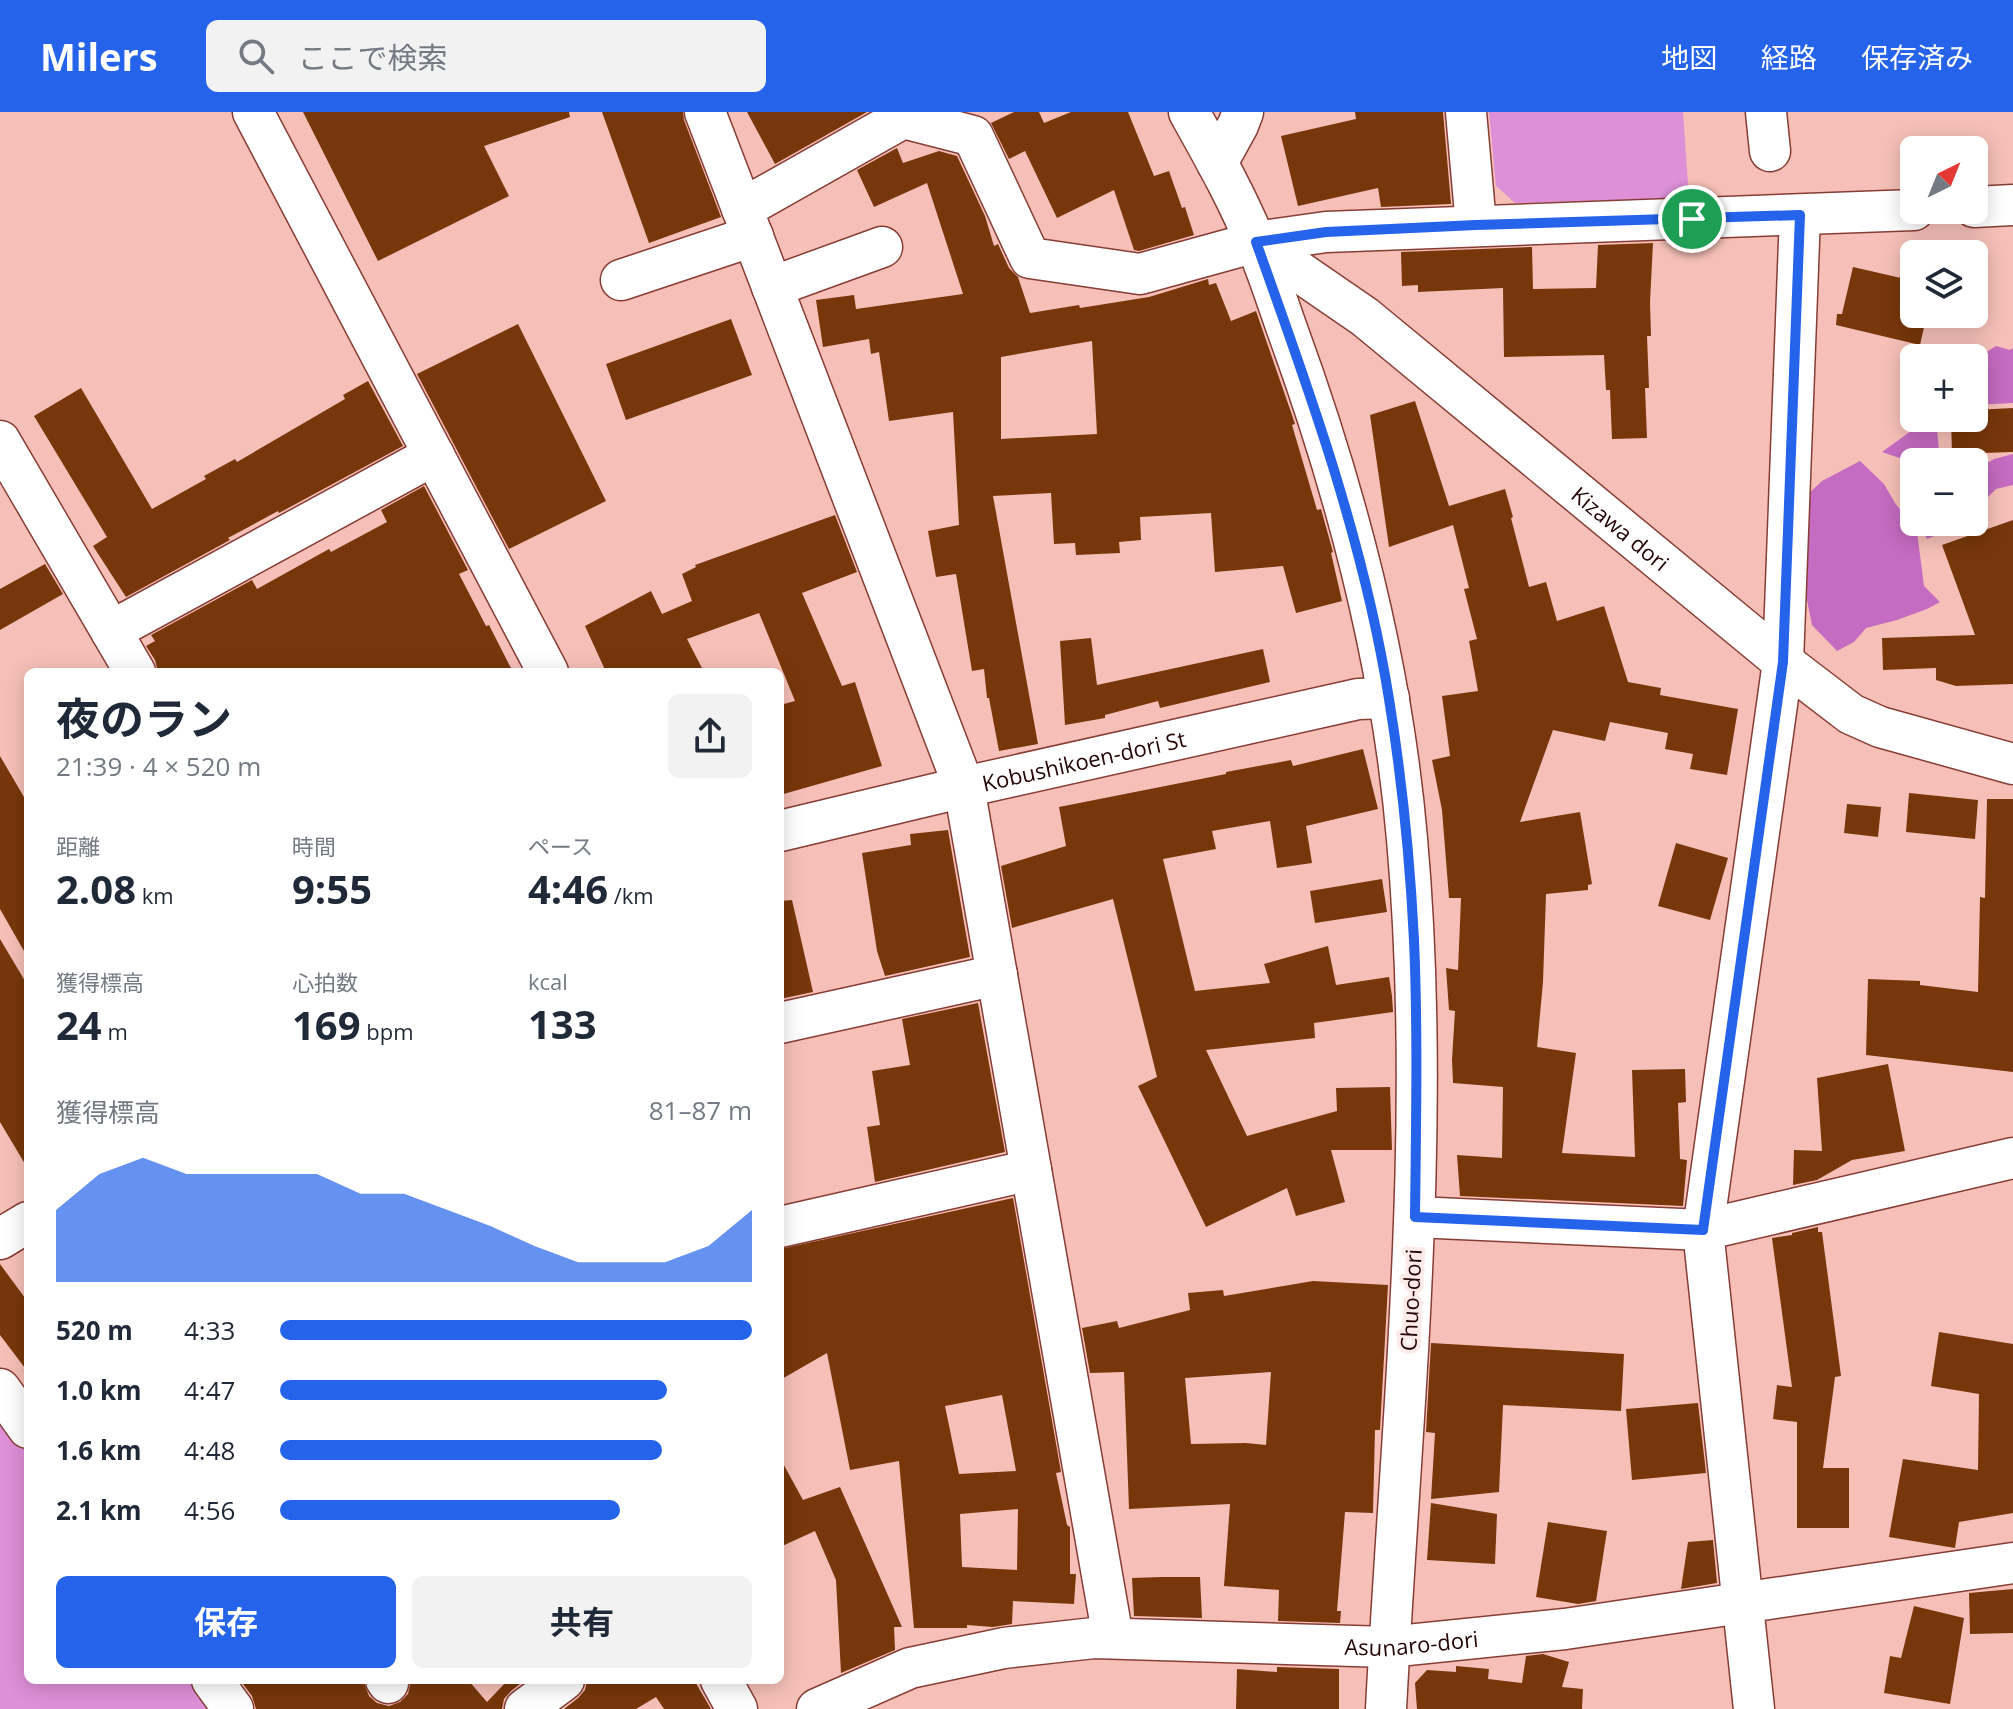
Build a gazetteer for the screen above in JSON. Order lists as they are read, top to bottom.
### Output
{
  "streets": {
    "street": [
      "Kizawa dori",
      "Kobushikoen-dori St",
      "Chuo-dori",
      "Asunaro-dori"
    ]
  },
  "crossings": [
    ["Kizawa dori", "Chuo-dori"],
    ["Kobushikoen-dori St", "Chuo-dori"],
    ["Chuo-dori", "Asunaro-dori"]
  ],
  "north": "top right",
  "page": {
    "header": "Milers",
    "search": "ここで検索",
    "nav": ["地図", "経路", "保存済み"],
    "map_buttons": ["+", "−"],
    "heading": ["夜のラン", "21:39 · 4 × 520 m"],
    "stats": [
      ["距離", "2.08 km"],
      ["時間", "9:55"],
      ["ペース", "4:46 /km"],
      ["獲得標高", "24 m"],
      ["心拍数", "169 bpm"],
      ["kcal", "133"]
    ],
    "chart": ["獲得標高", "81–87 m"],
    "list": [
      {
        "name": "520 m",
        "note": "4:33"
      },
      {
        "name": "1.0 km",
        "note": "4:47"
      },
      {
        "name": "1.6 km",
        "note": "4:48"
      },
      {
        "name": "2.1 km",
        "note": "4:56"
      }
    ],
    "buttons": ["保存", "共有"]
  }
}
